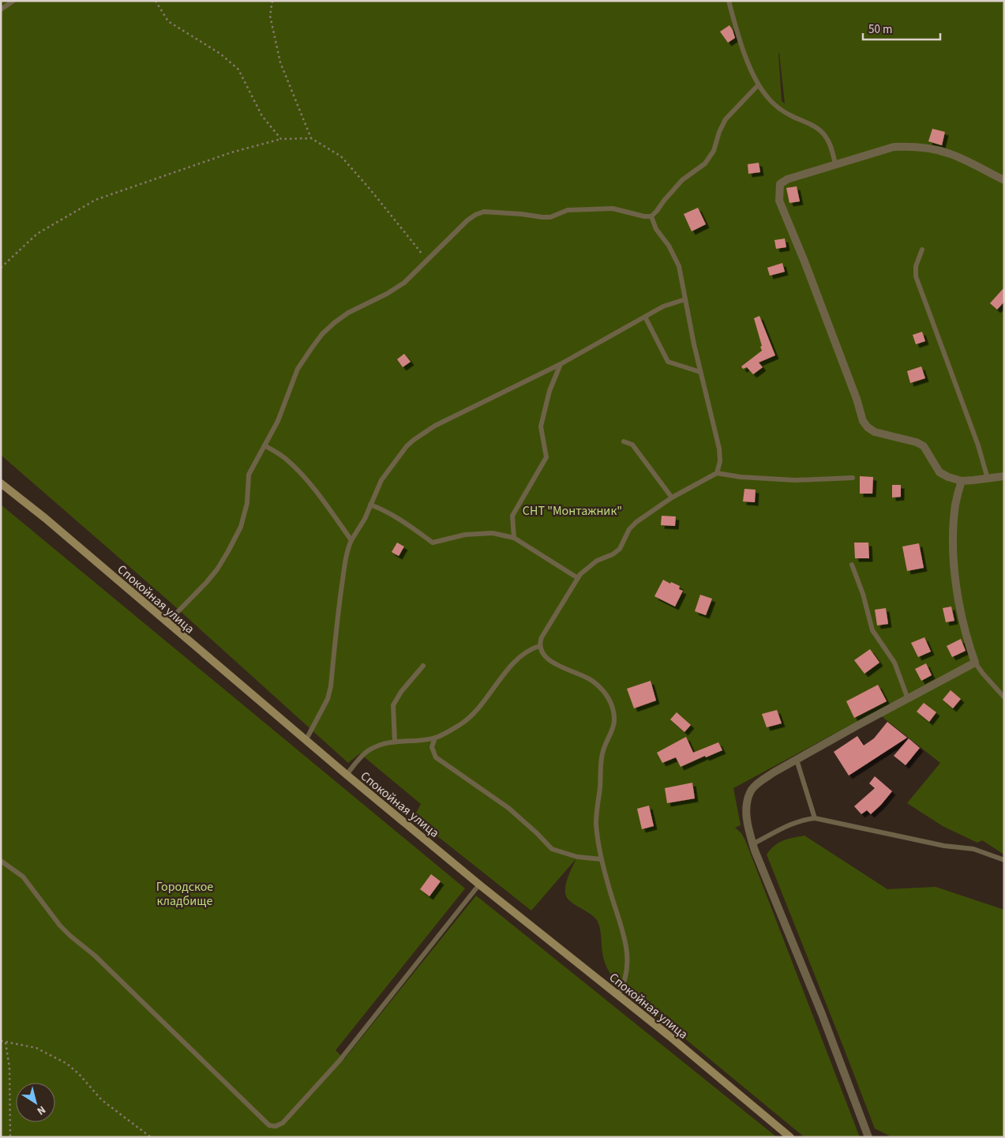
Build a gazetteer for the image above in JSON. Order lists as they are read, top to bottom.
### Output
{
  "streets": {
    "street": ["Спокойная улица"]
  },
  "parks": ["СНТ \"Монтажник\"", "Городское кладбище"],
  "scale_bar": "50 m",
  "north": "bottom right"
}
